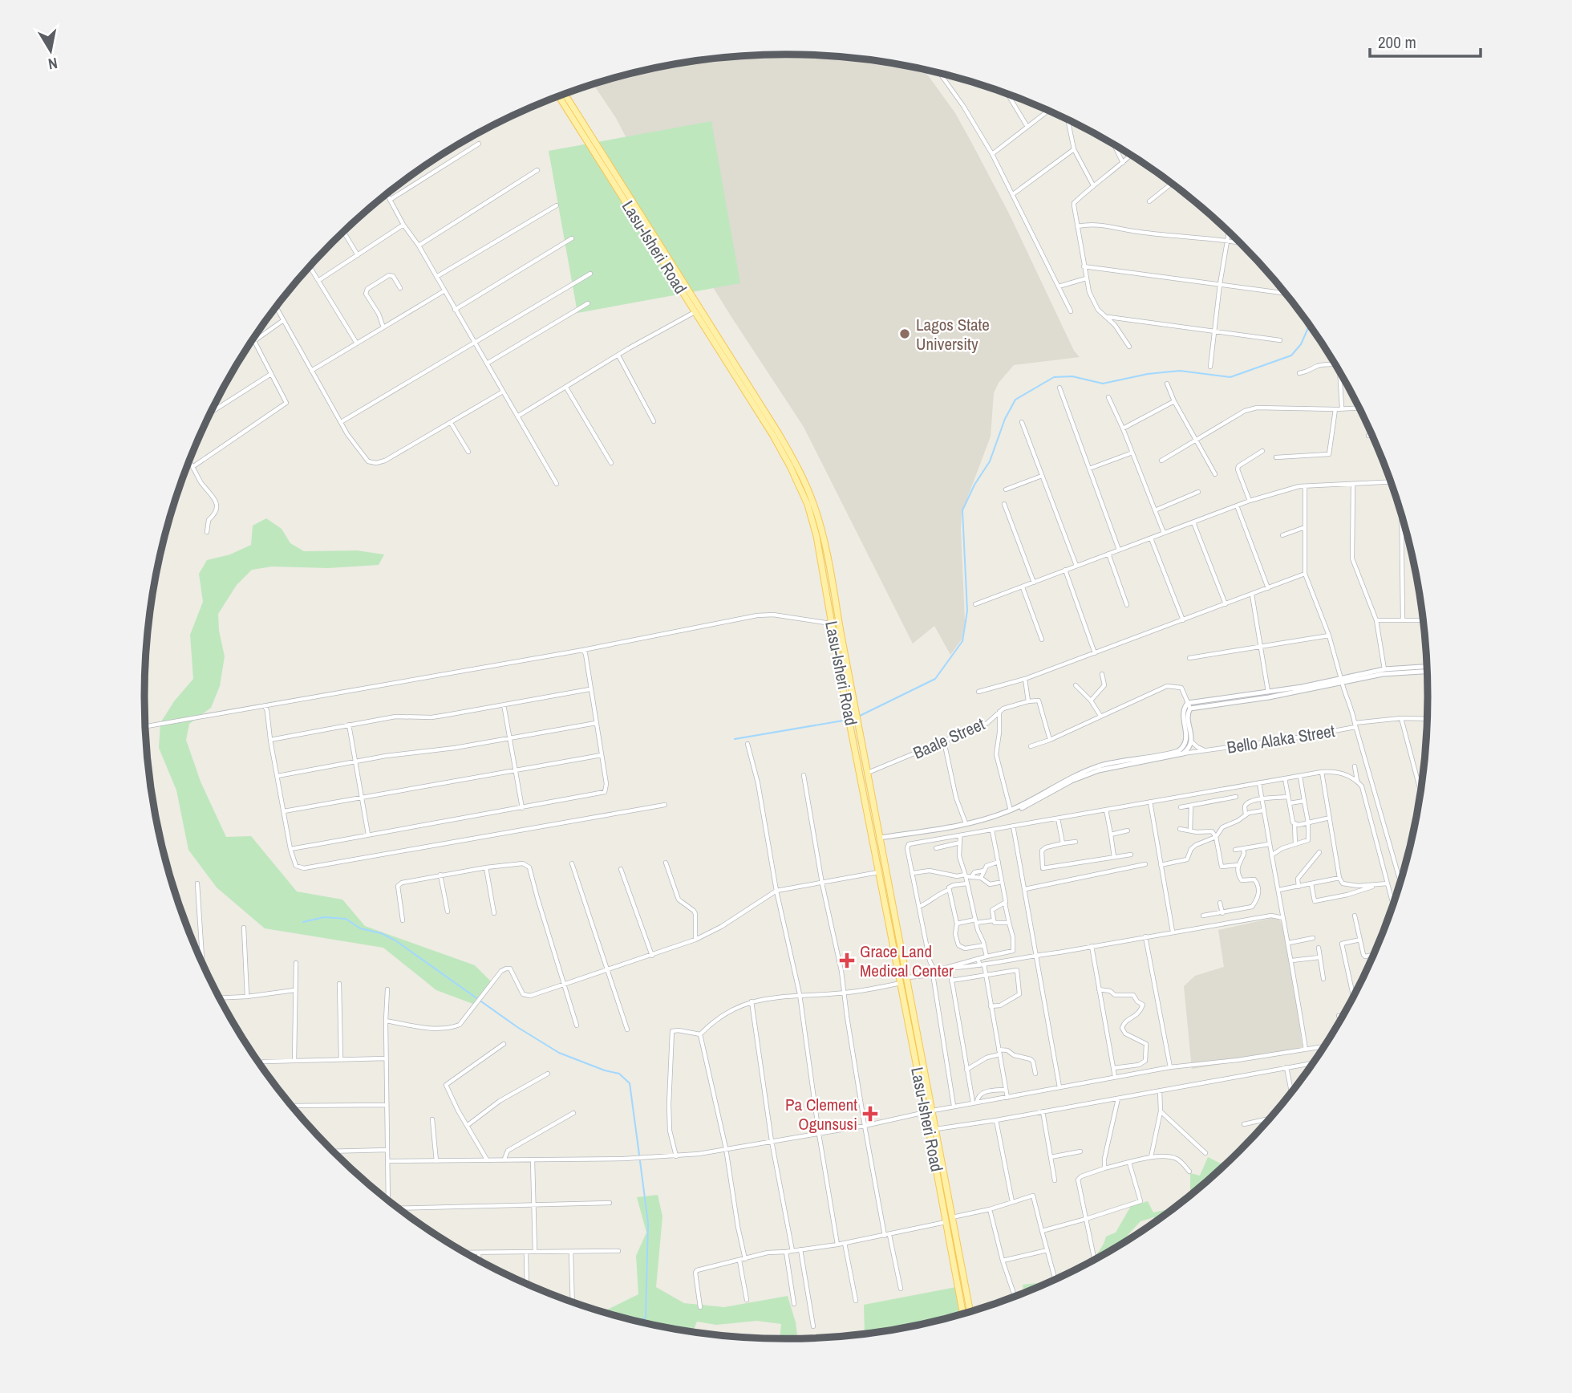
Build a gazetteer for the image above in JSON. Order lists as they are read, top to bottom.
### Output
{
  "streets": {
    "main road": ["Lasu-Isheri Road"],
    "street": ["Baale Street", "Bello Alaka Street"]
  },
  "crossings": [
    ["Lasu-Isheri Road", "Baale Street"]
  ],
  "places": {
    "other": ["Lagos State University"],
    "health": ["Grace Land Medical Center", "Pa Clement Ogunsusi"]
  },
  "scale_bar": "200 m",
  "north": "bottom"
}
